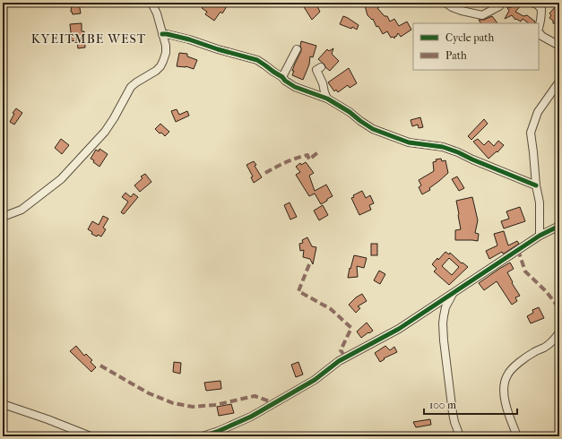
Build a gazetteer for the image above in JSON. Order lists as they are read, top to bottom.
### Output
{
  "districts": ["KYEITMBE WEST"],
  "legend": ["Cycle path", "Path"],
  "scale_bar": "100 m"
}
